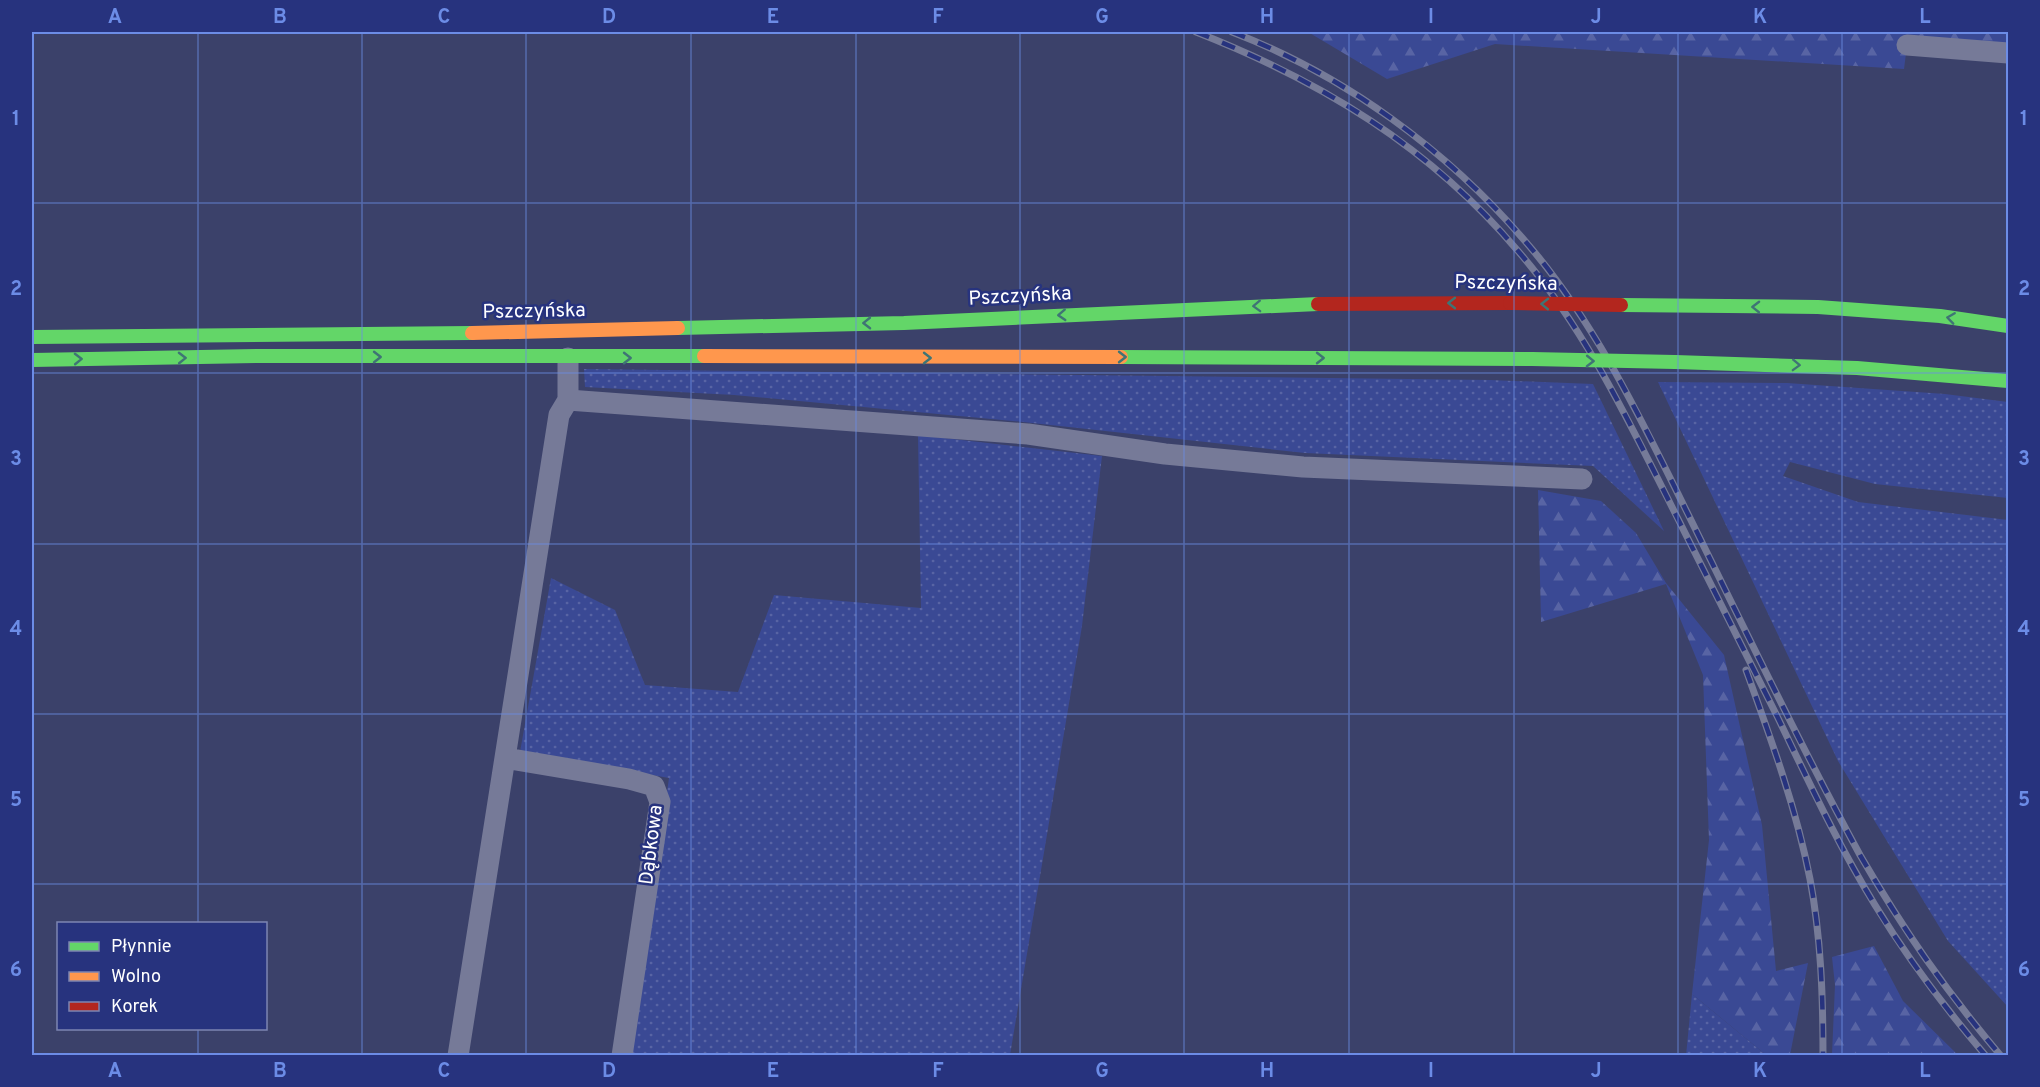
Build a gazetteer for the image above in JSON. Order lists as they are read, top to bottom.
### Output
{
  "streets": {
    "main road": ["Pszczyńska"],
    "street": ["Dąbkowa"]
  },
  "legend": ["Płynnie", "Wolno", "Korek"],
  "grid": {
    "columns": [
      "A",
      "B",
      "C",
      "D",
      "E",
      "F",
      "G",
      "H",
      "I",
      "J",
      "K",
      "L"
    ],
    "rows": [
      "1",
      "2",
      "3",
      "4",
      "5",
      "6"
    ]
  }
}
